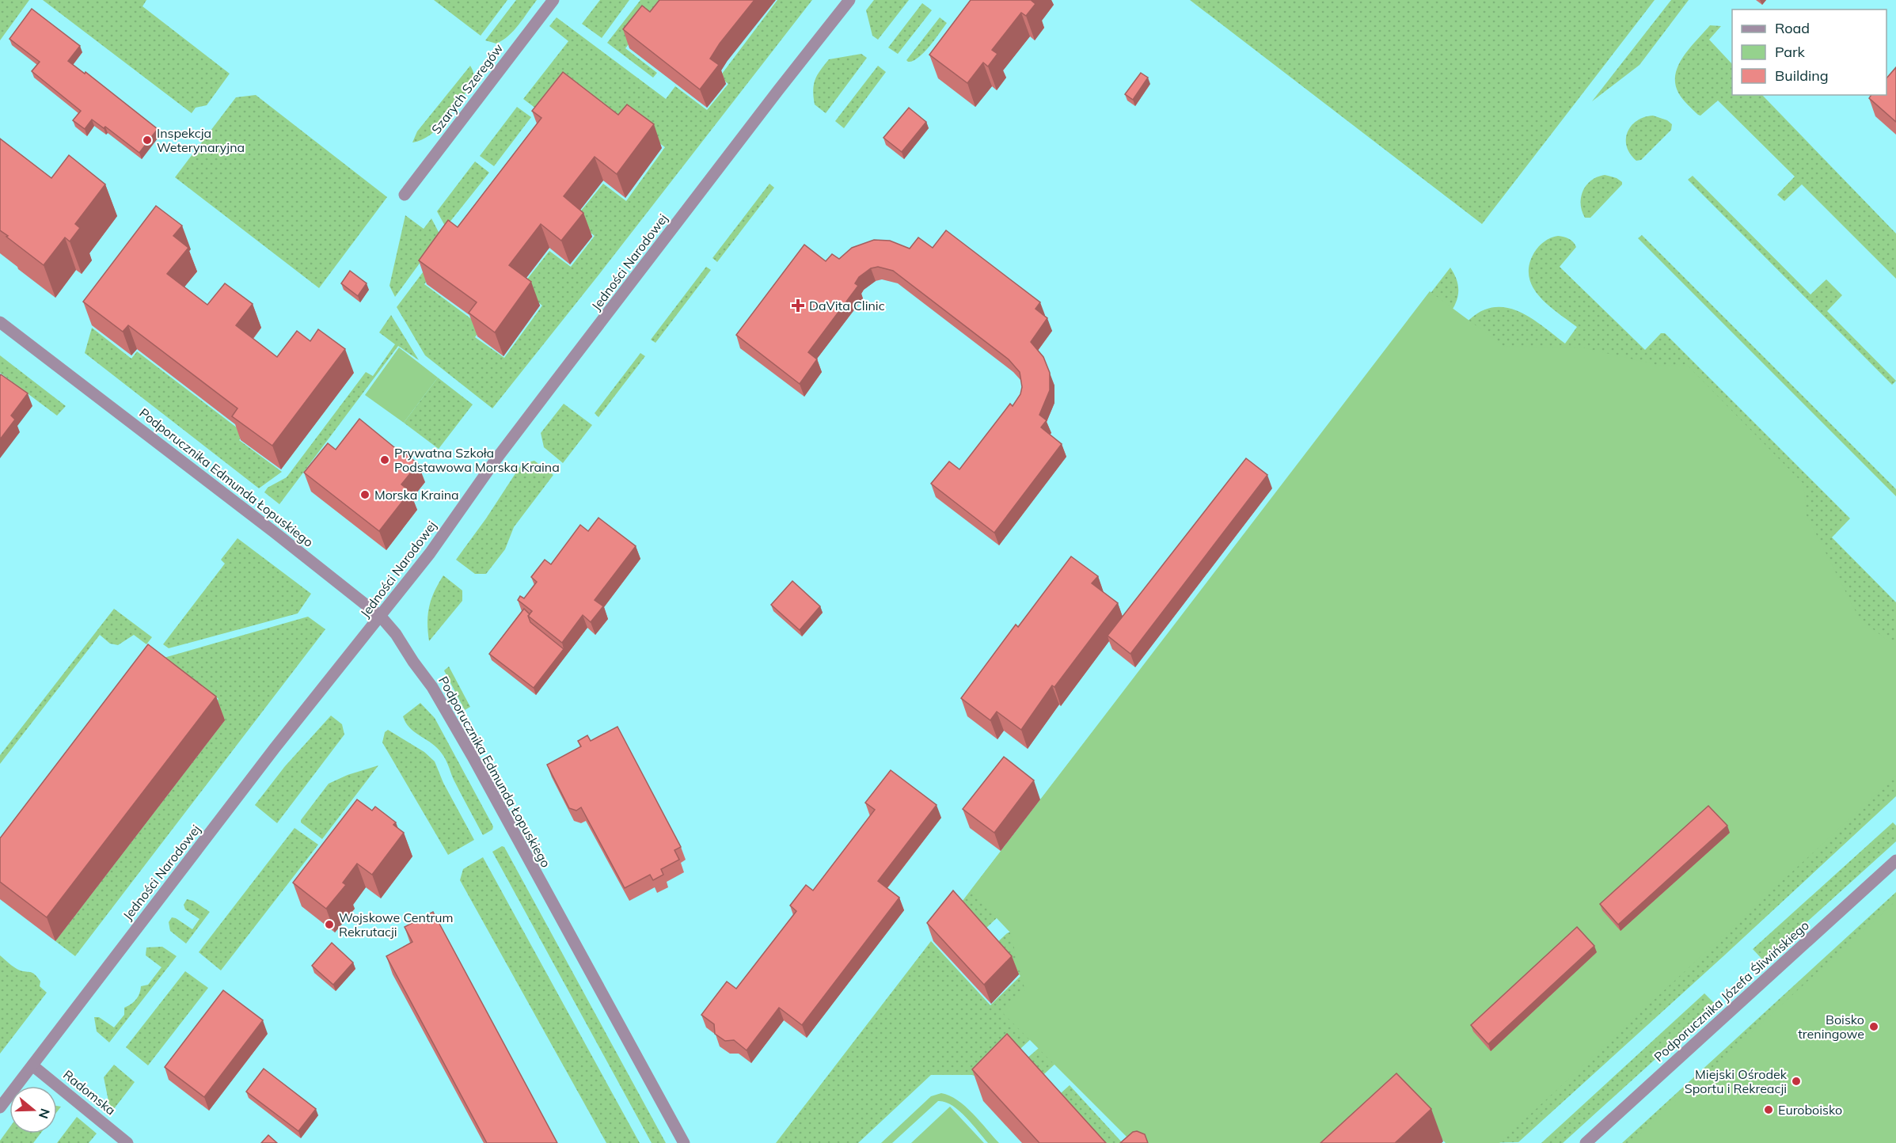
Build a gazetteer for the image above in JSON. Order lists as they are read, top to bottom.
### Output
{
  "streets": {
    "street": [
      "Szarych Szeregów",
      "Jedności Narodowej",
      "Podporucznika Edmunda Łopuskiego",
      "Podporucznika Józefa Śliwińskiego",
      "Radomska"
    ]
  },
  "crossings": [
    ["Jedności Narodowej", "Podporucznika Edmunda Łopuskiego"],
    ["Jedności Narodowej", "Radomska"]
  ],
  "places": {
    "other": [
      "Inspekcja Weterynaryjna",
      "Prywatna Szkoła Podstawowa Morska Kraina",
      "Morska Kraina",
      "Wojskowe Centrum Rekrutacji",
      "Boisko treningowe",
      "Miejski Ośrodek Sportu i Rekreacji",
      "Euroboisko"
    ],
    "health": ["DaVita Clinic"]
  },
  "legend": ["Road", "Park", "Building"],
  "north": "right"
}
